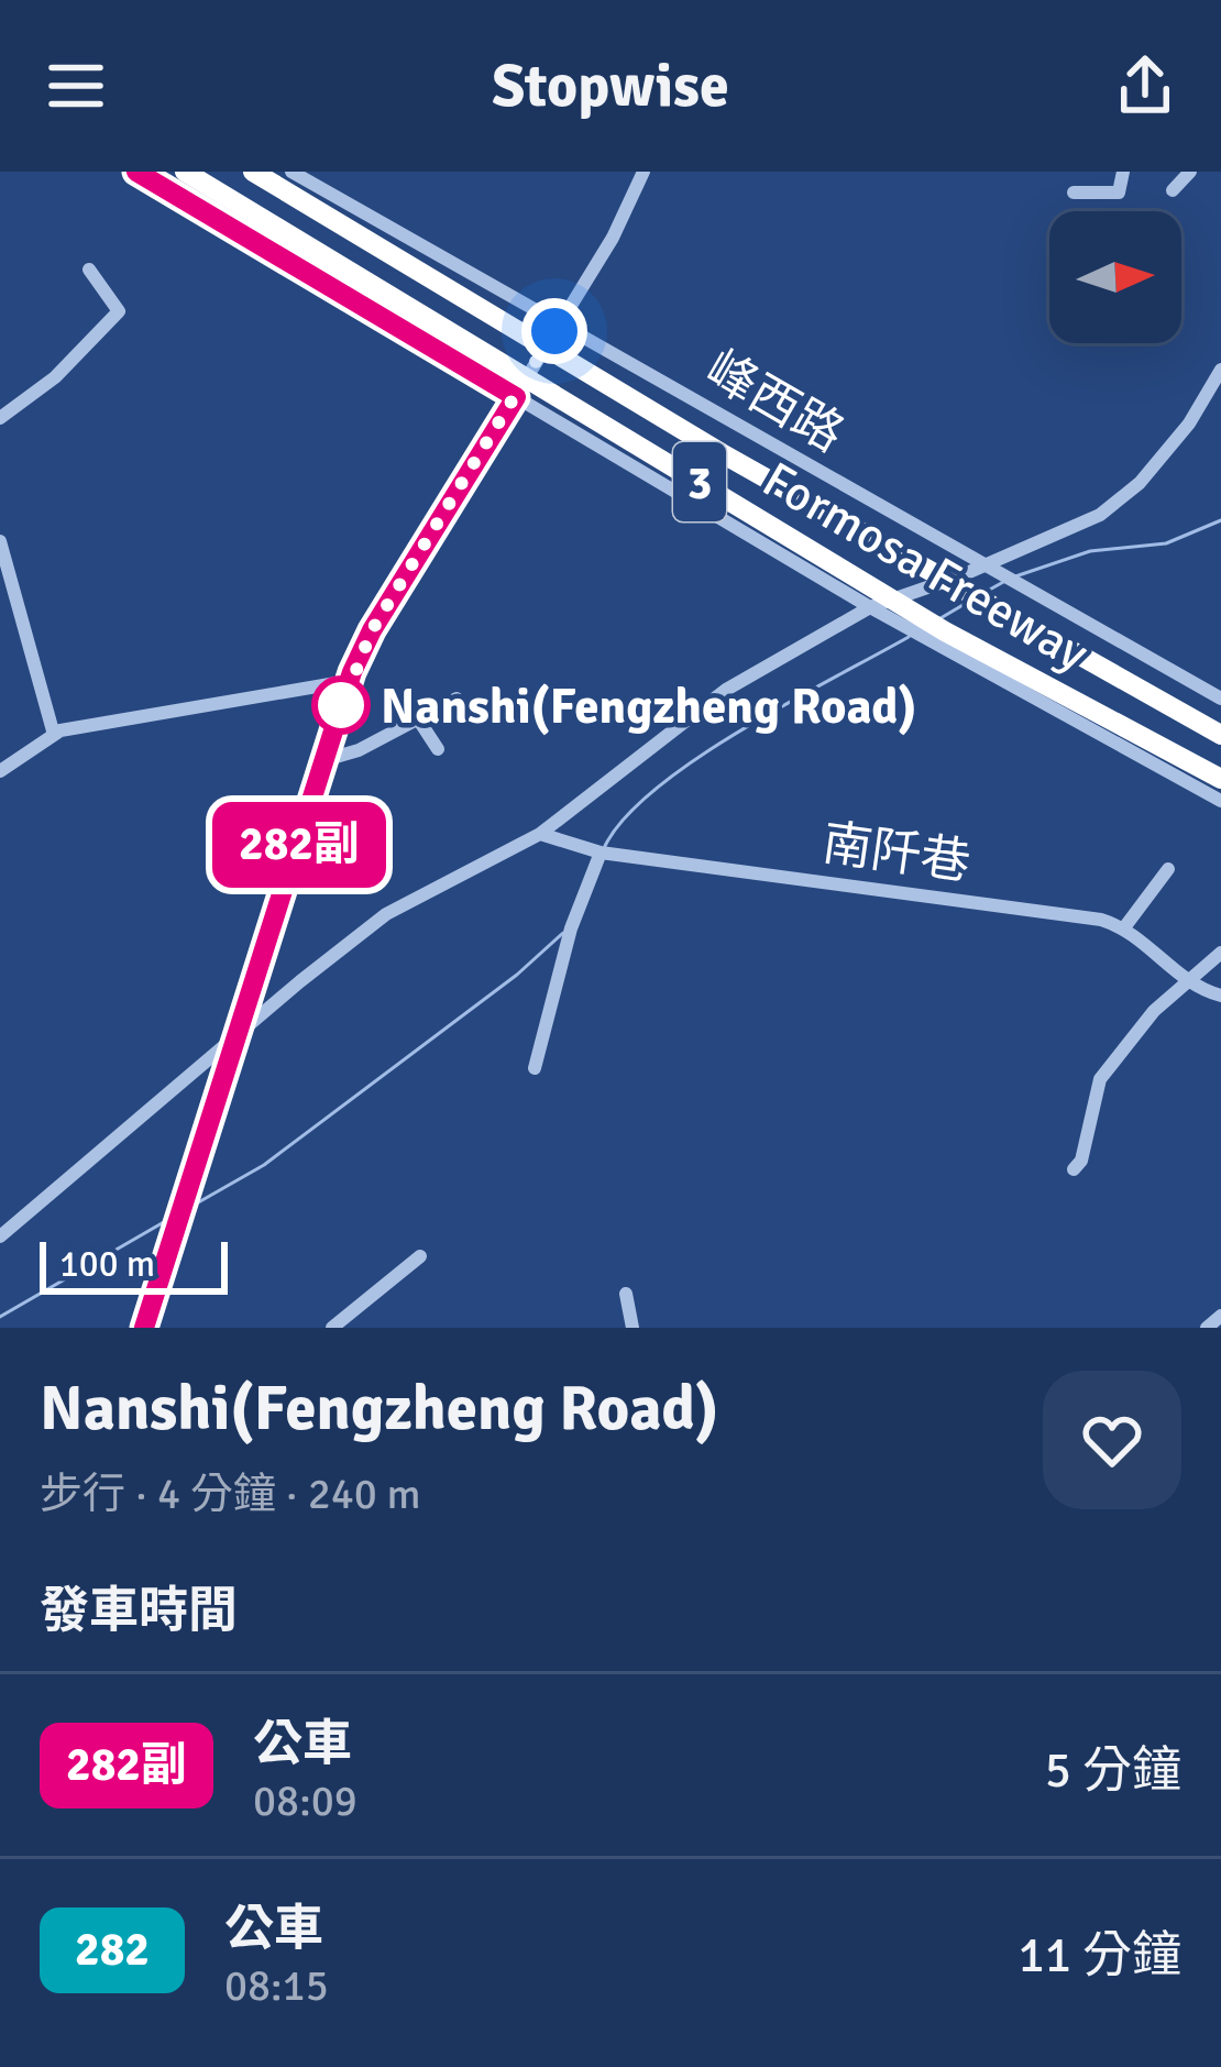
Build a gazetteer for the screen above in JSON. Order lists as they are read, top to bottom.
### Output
{
  "streets": {
    "highway": ["3", "Formosa Freeway"],
    "street": ["峰西路", "南阡巷"]
  },
  "places": ["Nanshi(Fengzheng Road)"],
  "lines": ["bus line 282副"],
  "scale_bar": "100 m",
  "north": "right",
  "page": {
    "header": "Stopwise",
    "on_map": "282副",
    "scale": "100 m",
    "heading": [
      ["Nanshi(Fengzheng Road)", "步行 · 4 分鐘 · 240 m"],
      "發車時間"
    ],
    "list": [
      {
        "mark": "282副",
        "name": "公車",
        "note": "08:09",
        "value": "5 分鐘"
      },
      {
        "mark": "282",
        "name": "公車",
        "note": "08:15",
        "value": "11 分鐘"
      }
    ]
  }
}
